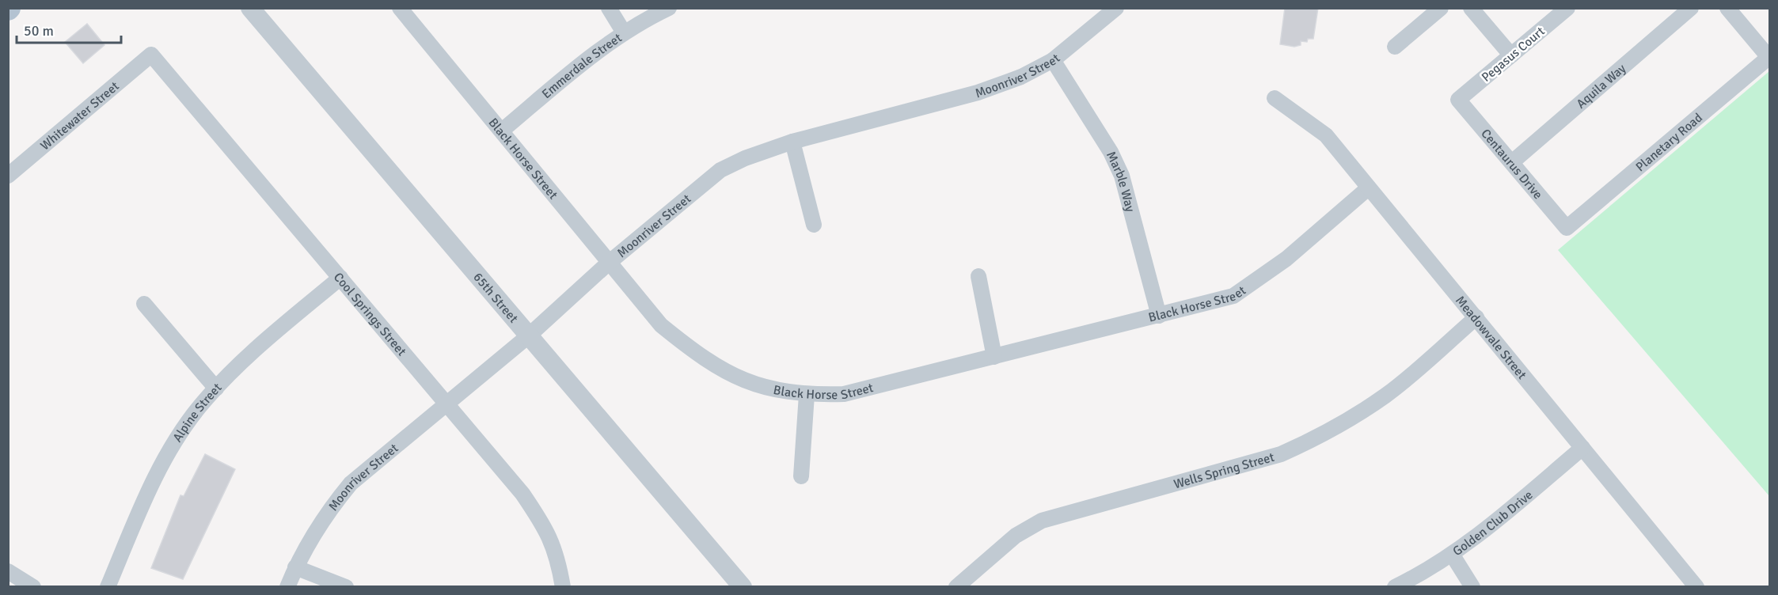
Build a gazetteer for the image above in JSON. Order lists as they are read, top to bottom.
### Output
{
  "streets": {
    "street": [
      "Pegasus Court",
      "Emmerdale Street",
      "Moonriver Street",
      "Aquila Way",
      "Whitewater Street",
      "Planetary Road",
      "Black Horse Street",
      "Centaurus Drive",
      "Marble Way",
      "65th Street",
      "Cool Springs Street",
      "Meadowvale Street",
      "Alpine Street",
      "Wells Spring Street",
      "Golden Club Drive"
    ]
  },
  "crossings": [
    ["Pegasus Court", "Centaurus Drive"],
    ["Emmerdale Street", "Black Horse Street"],
    ["Moonriver Street", "Black Horse Street"],
    ["Moonriver Street", "Marble Way"],
    ["Moonriver Street", "65th Street"],
    ["Moonriver Street", "Cool Springs Street"],
    ["Aquila Way", "Centaurus Drive"],
    ["Whitewater Street", "Cool Springs Street"],
    ["Planetary Road", "Centaurus Drive"],
    ["Black Horse Street", "Marble Way"],
    ["Black Horse Street", "Meadowvale Street"],
    ["Cool Springs Street", "Alpine Street"],
    ["Meadowvale Street", "Wells Spring Street"],
    ["Meadowvale Street", "Golden Club Drive"]
  ],
  "scale_bar": "50 m"
}
